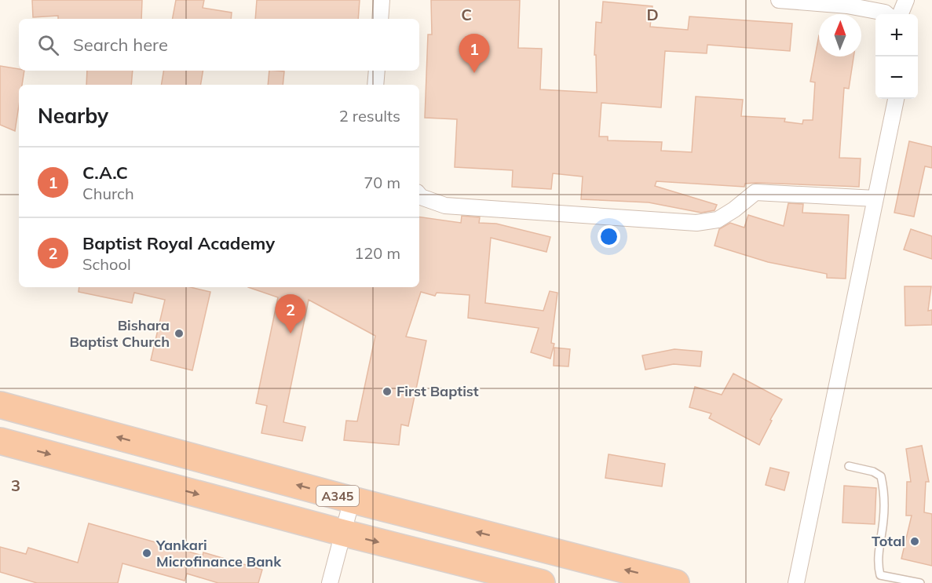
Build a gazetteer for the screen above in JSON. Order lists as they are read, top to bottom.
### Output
{
  "streets": {
    "highway": ["A345"]
  },
  "places": [
    "Bishara Baptist Church",
    "First Baptist",
    "Total",
    "Yankari Microfinance Bank"
  ],
  "north": "top",
  "page": {
    "map_buttons": ["+", "−"],
    "search": "Search here",
    "pins": ["1", "2"],
    "heading": ["Nearby", "2 results"],
    "list": [
      {
        "mark": "1",
        "name": "C.A.C",
        "note": "Church",
        "value": "70 m"
      },
      {
        "mark": "2",
        "name": "Baptist Royal Academy",
        "note": "School",
        "value": "120 m"
      }
    ]
  },
  "grid": {
    "columns": ["C", "D"],
    "rows": ["3"]
  }
}
